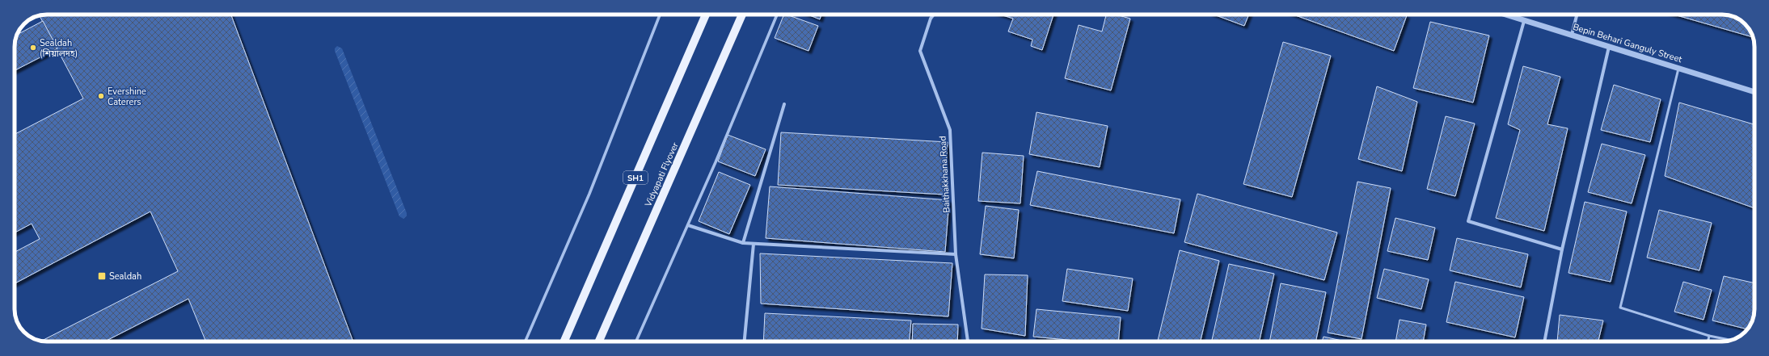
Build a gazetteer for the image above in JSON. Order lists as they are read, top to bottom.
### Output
{
  "streets": {
    "main road": ["Vidyapati Flyover", "SH1"],
    "street": ["Bepin Behari Ganguly Street", "Baithakkhana Road"]
  },
  "places": {
    "other": ["Sealdah (শিয়ালদহ)", "Evershine Caterers"],
    "transit": ["Sealdah"]
  }
}
